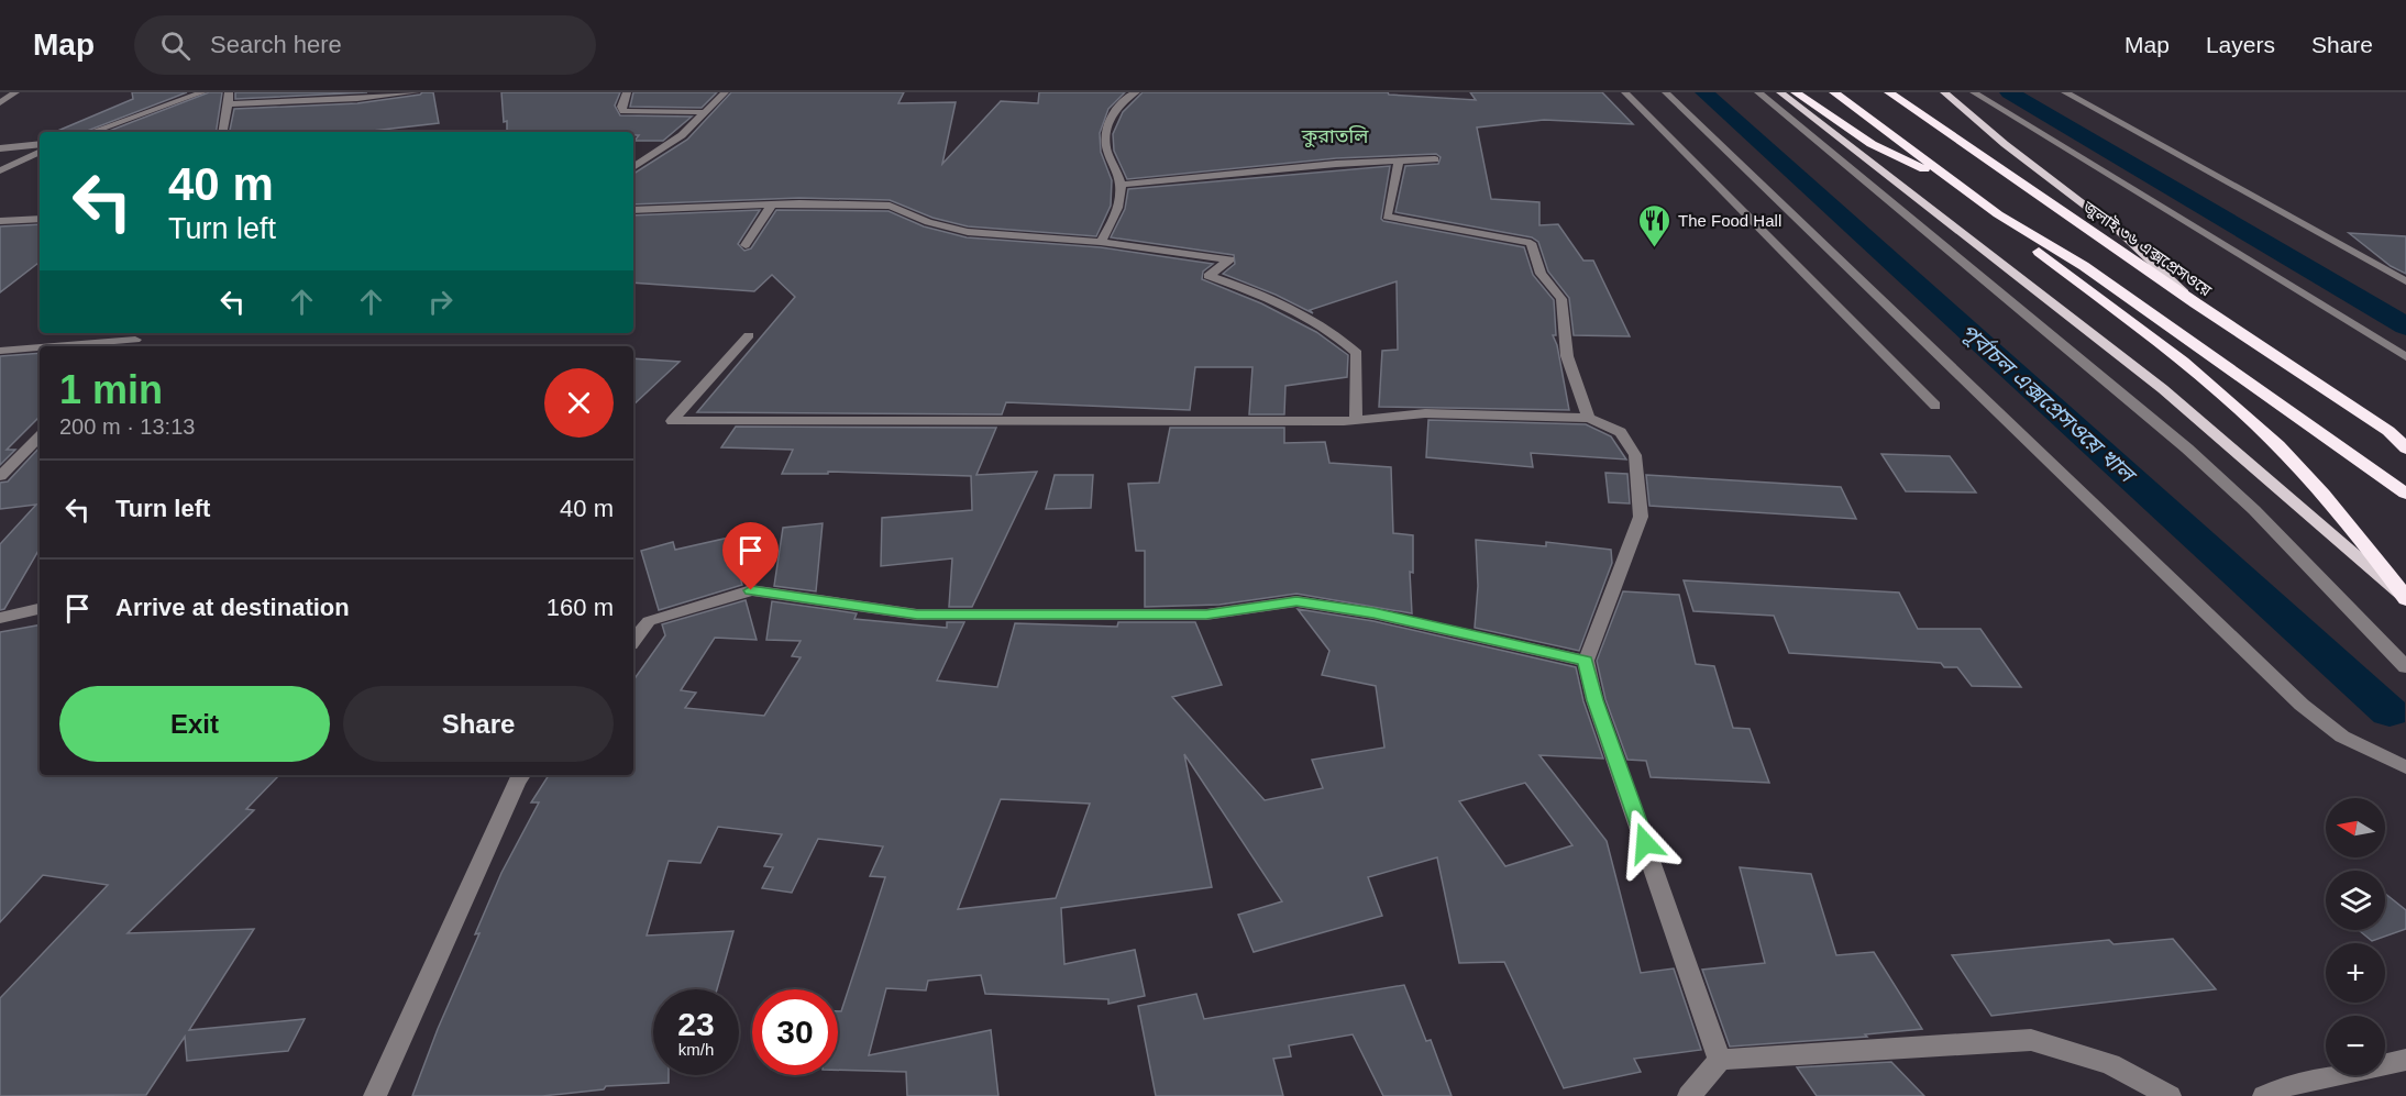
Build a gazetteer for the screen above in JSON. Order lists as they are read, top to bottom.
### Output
{
  "streets": {
    "highway": ["জুলাই ৩৬ এক্সপ্রেসওয়ে"]
  },
  "districts": ["কুরাতলি"],
  "water": ["পূর্বাচল এক্সপ্রেসওয়ে খাল"],
  "places": {
    "restaurant": ["The Food Hall"]
  },
  "north": "left",
  "page": {
    "header": "Map",
    "search": "Search here",
    "nav": ["Map", "Layers", "Share"],
    "turn": ["40 m", "Turn left"],
    "heading": ["1 min", "200 m · 13:13"],
    "list": [
      {
        "name": "Turn left",
        "value": "40 m"
      },
      {
        "name": "Arrive at destination",
        "value": "160 m"
      }
    ],
    "buttons": ["Exit", "Share"],
    "map_buttons": ["+", "−"],
    "speed": "23 km/h",
    "limit": "30"
  }
}
